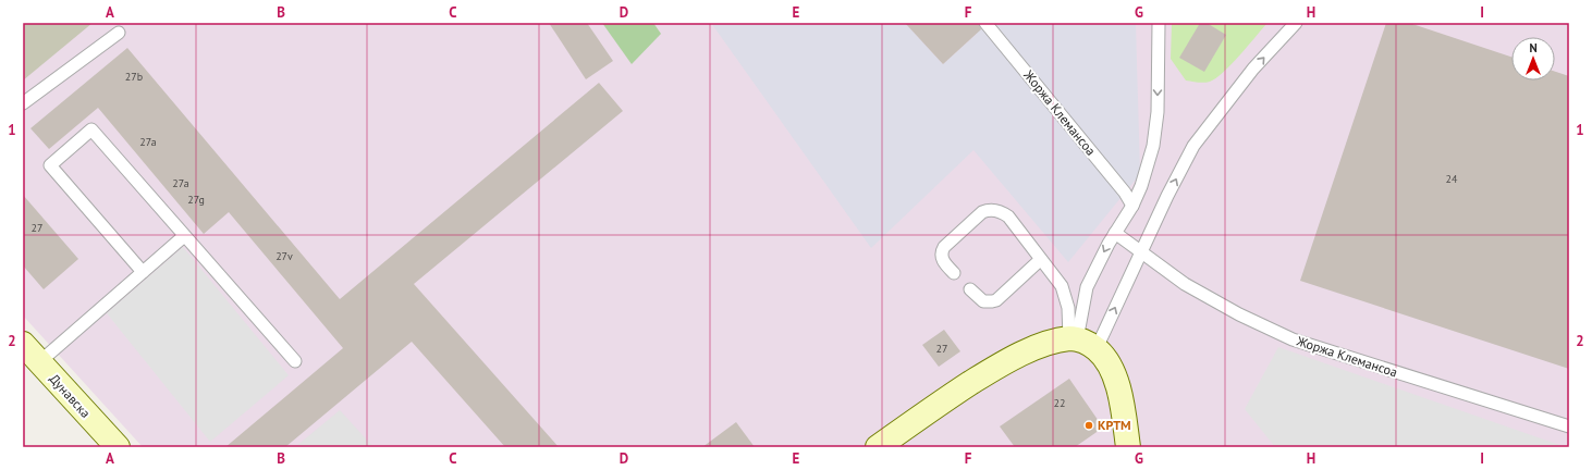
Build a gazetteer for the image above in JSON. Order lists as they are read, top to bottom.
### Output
{
  "streets": {
    "main road": ["Дунавска"],
    "lane": ["Жоржа Клемансоа"]
  },
  "places": ["KPTM"],
  "house_numbers": [
    "27b",
    "27a",
    "24",
    "27a",
    "27g",
    "27",
    "27v",
    "27",
    "22"
  ],
  "north": "top",
  "grid": {
    "columns": [
      "A",
      "B",
      "C",
      "D",
      "E",
      "F",
      "G",
      "H",
      "I"
    ],
    "rows": ["1", "2"]
  }
}
